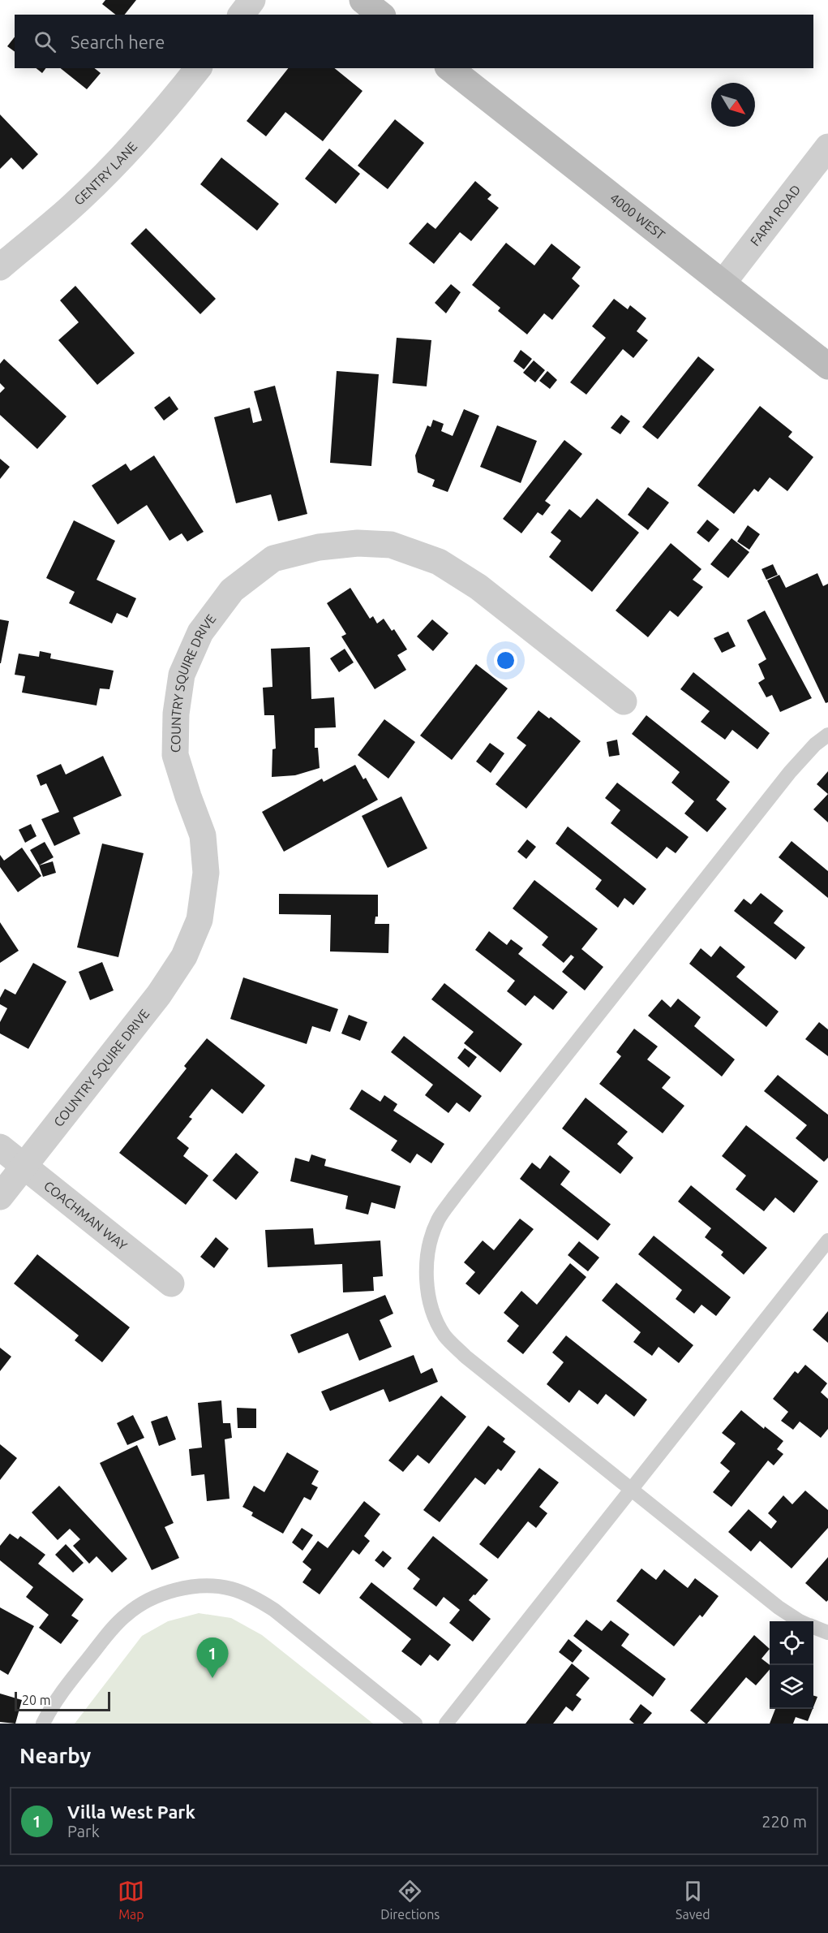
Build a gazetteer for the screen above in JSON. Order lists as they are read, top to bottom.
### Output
{
  "streets": {
    "main road": ["4000 WEST"],
    "street": [
      "GENTRY LANE",
      "FARM ROAD",
      "COUNTRY SQUIRE DRIVE",
      "COACHMAN WAY"
    ]
  },
  "crossings": [
    ["FARM ROAD", "4000 WEST"],
    ["COUNTRY SQUIRE DRIVE", "COACHMAN WAY"]
  ],
  "scale_bar": "20 m",
  "north": "bottom right",
  "page": {
    "search": "Search here",
    "pins": "1",
    "scale": "20 m",
    "heading": "Nearby",
    "list": [
      {
        "mark": "1",
        "name": "Villa West Park",
        "note": "Park",
        "value": "220 m"
      }
    ],
    "nav": ["Map", "Directions", "Saved"]
  }
}
